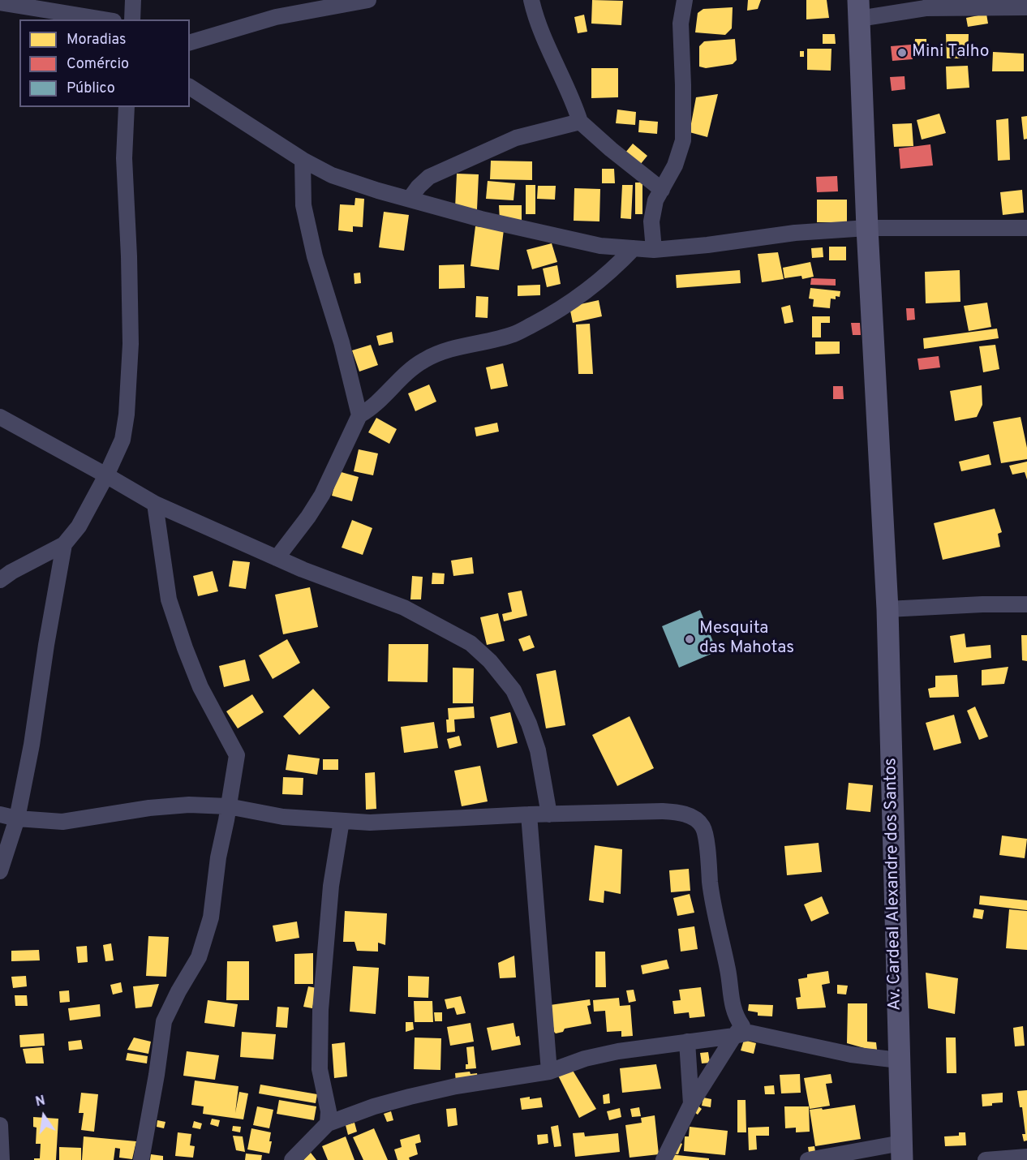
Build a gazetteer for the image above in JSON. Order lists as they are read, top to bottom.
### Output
{
  "streets": {
    "street": ["Av. Cardeal Alexandre dos Santos"]
  },
  "places": ["Mini Talho", "Mesquita das Mahotas"],
  "legend": ["Moradias", "Comércio", "Público"],
  "north": "top"
}
